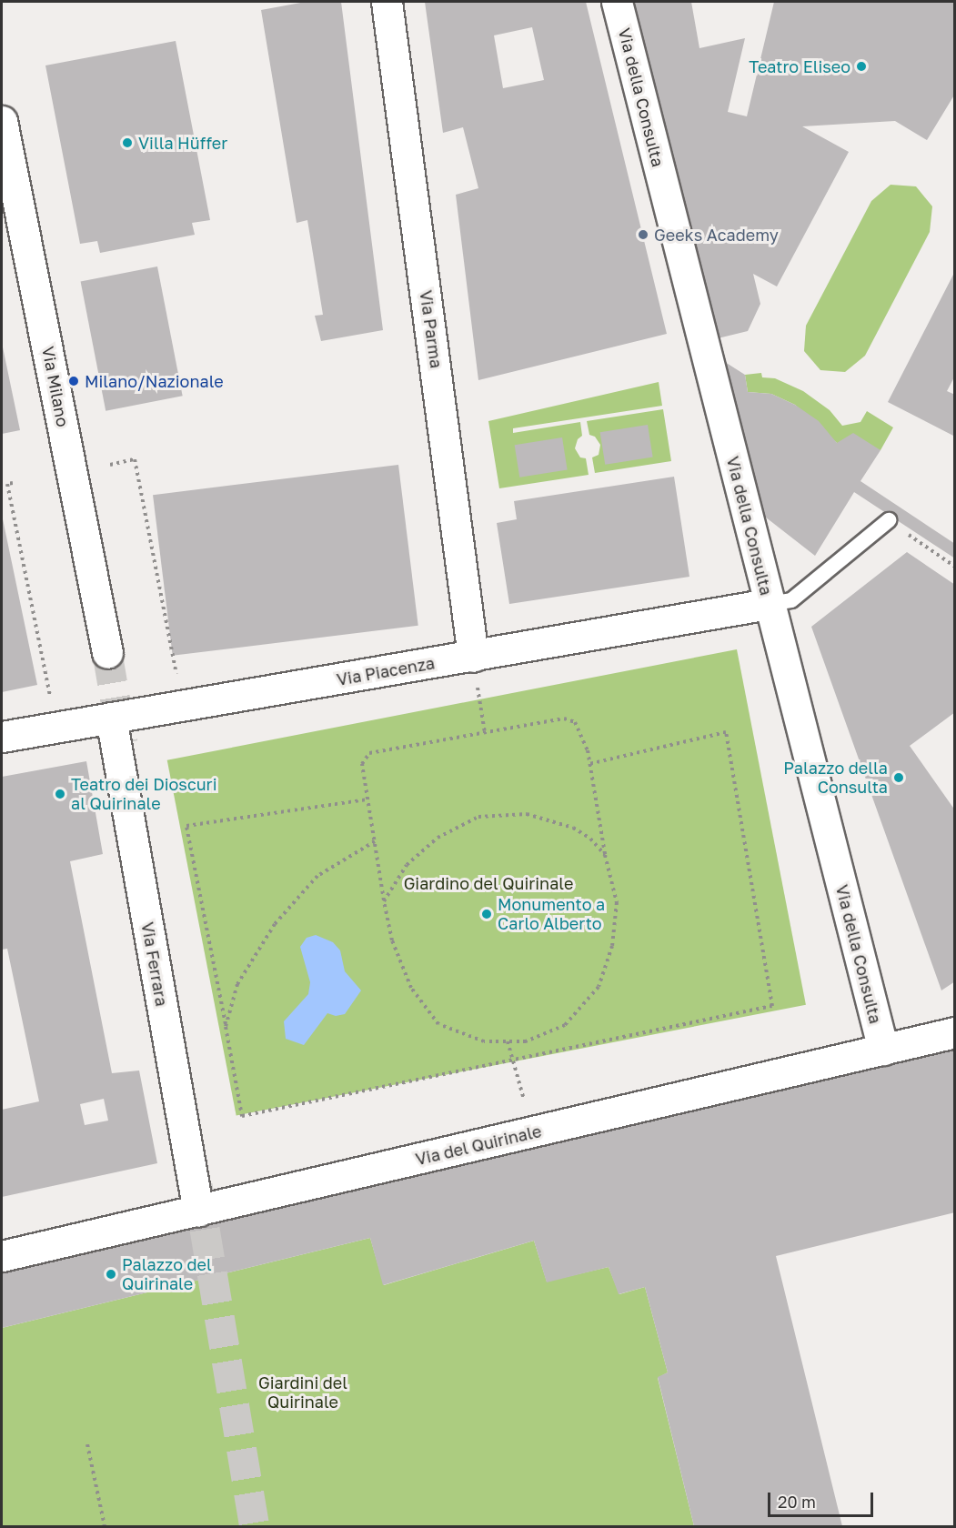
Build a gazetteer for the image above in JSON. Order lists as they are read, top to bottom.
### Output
{
  "streets": {
    "street": [
      "Via della Consulta",
      "Via Parma",
      "Via Milano",
      "Via Piacenza",
      "Via Ferrara",
      "Via del Quirinale"
    ]
  },
  "crossings": [
    ["Via della Consulta", "Via Piacenza"],
    ["Via della Consulta", "Via del Quirinale"],
    ["Via Parma", "Via Piacenza"],
    ["Via Piacenza", "Via Ferrara"],
    ["Via Ferrara", "Via del Quirinale"]
  ],
  "parks": ["Giardino del Quirinale", "Giardini del Quirinale"],
  "places": [
    "Teatro Eliseo",
    "Villa Hüffer",
    "Geeks Academy",
    "Milano/Nazionale",
    "Palazzo della Consulta",
    "Teatro dei Dioscuri al Quirinale",
    "Monumento a Carlo Alberto",
    "Palazzo del Quirinale"
  ],
  "scale_bar": "20 m"
}
